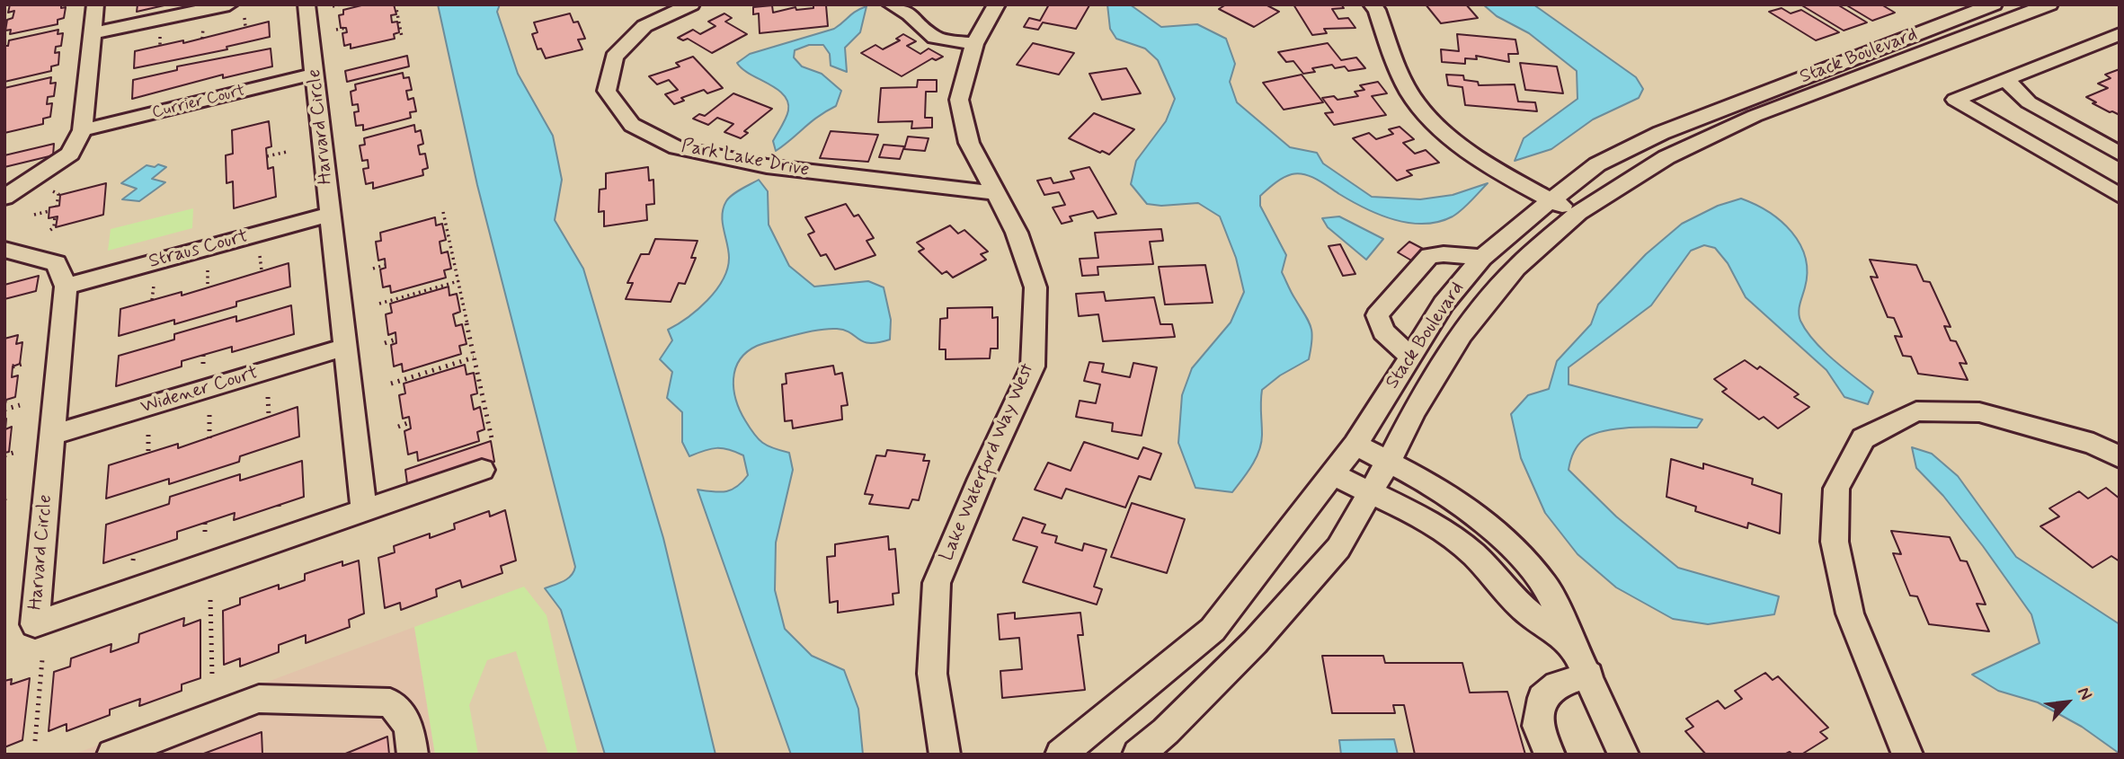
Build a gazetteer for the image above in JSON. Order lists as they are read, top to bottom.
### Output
{
  "streets": {
    "street": [
      "Stack Boulevard",
      "Currier Court",
      "Harvard Circle",
      "Park Lake Drive",
      "Straus Court",
      "Widener Court",
      "Lake Waterford Way West"
    ]
  },
  "crossings": [
    ["Currier Court", "Harvard Circle"],
    ["Harvard Circle", "Straus Court"],
    ["Harvard Circle", "Widener Court"],
    ["Park Lake Drive", "Lake Waterford Way West"]
  ],
  "north": "top right"
}
